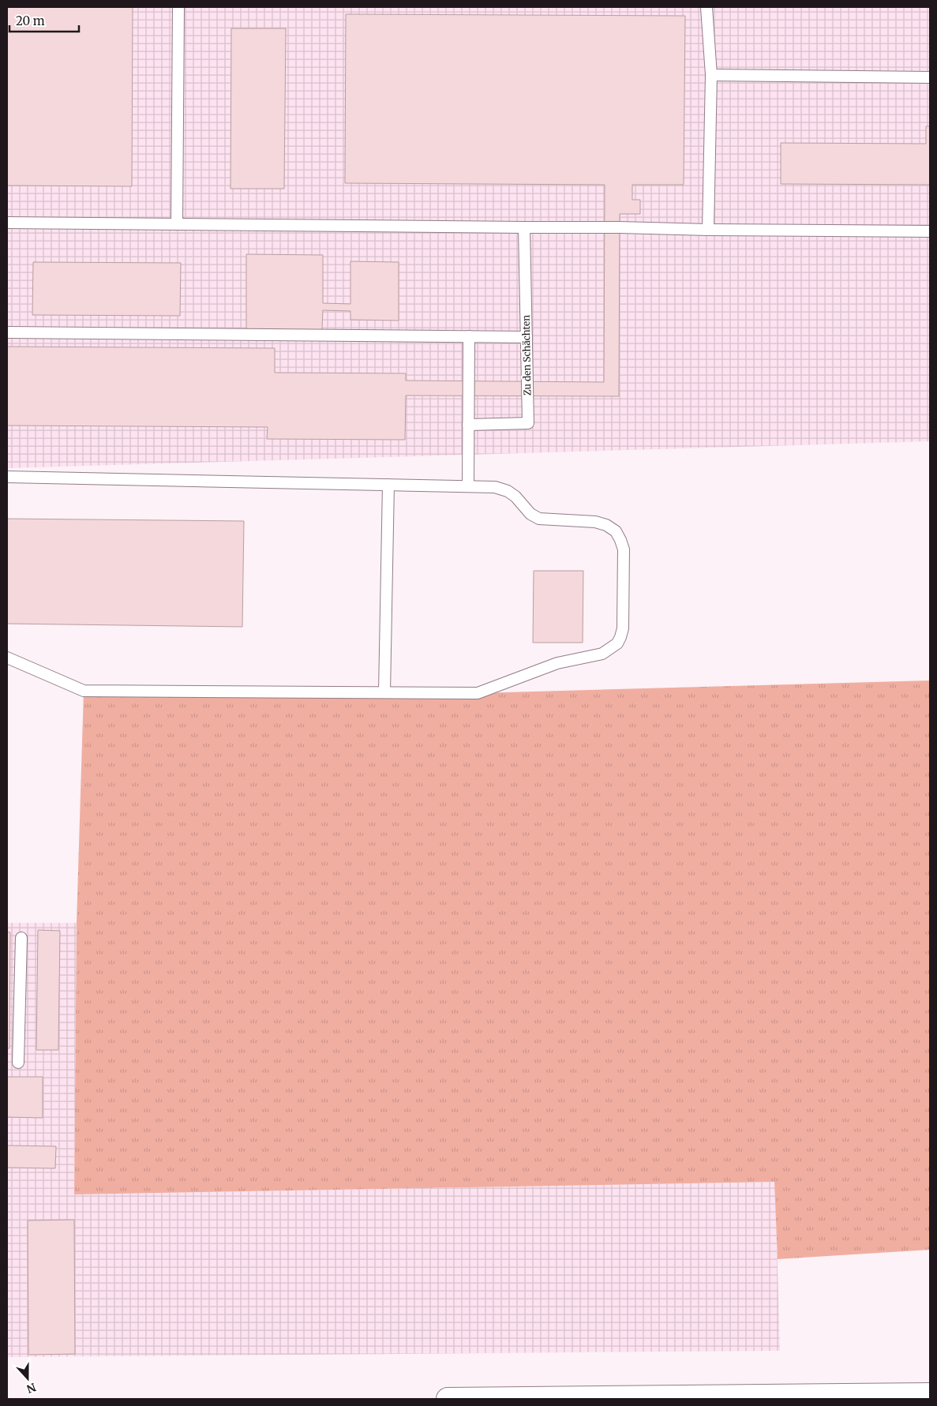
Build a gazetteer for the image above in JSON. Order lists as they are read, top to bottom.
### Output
{
  "streets": {
    "lane": ["Zu den Schächten"]
  },
  "scale_bar": "20 m",
  "north": "bottom"
}
